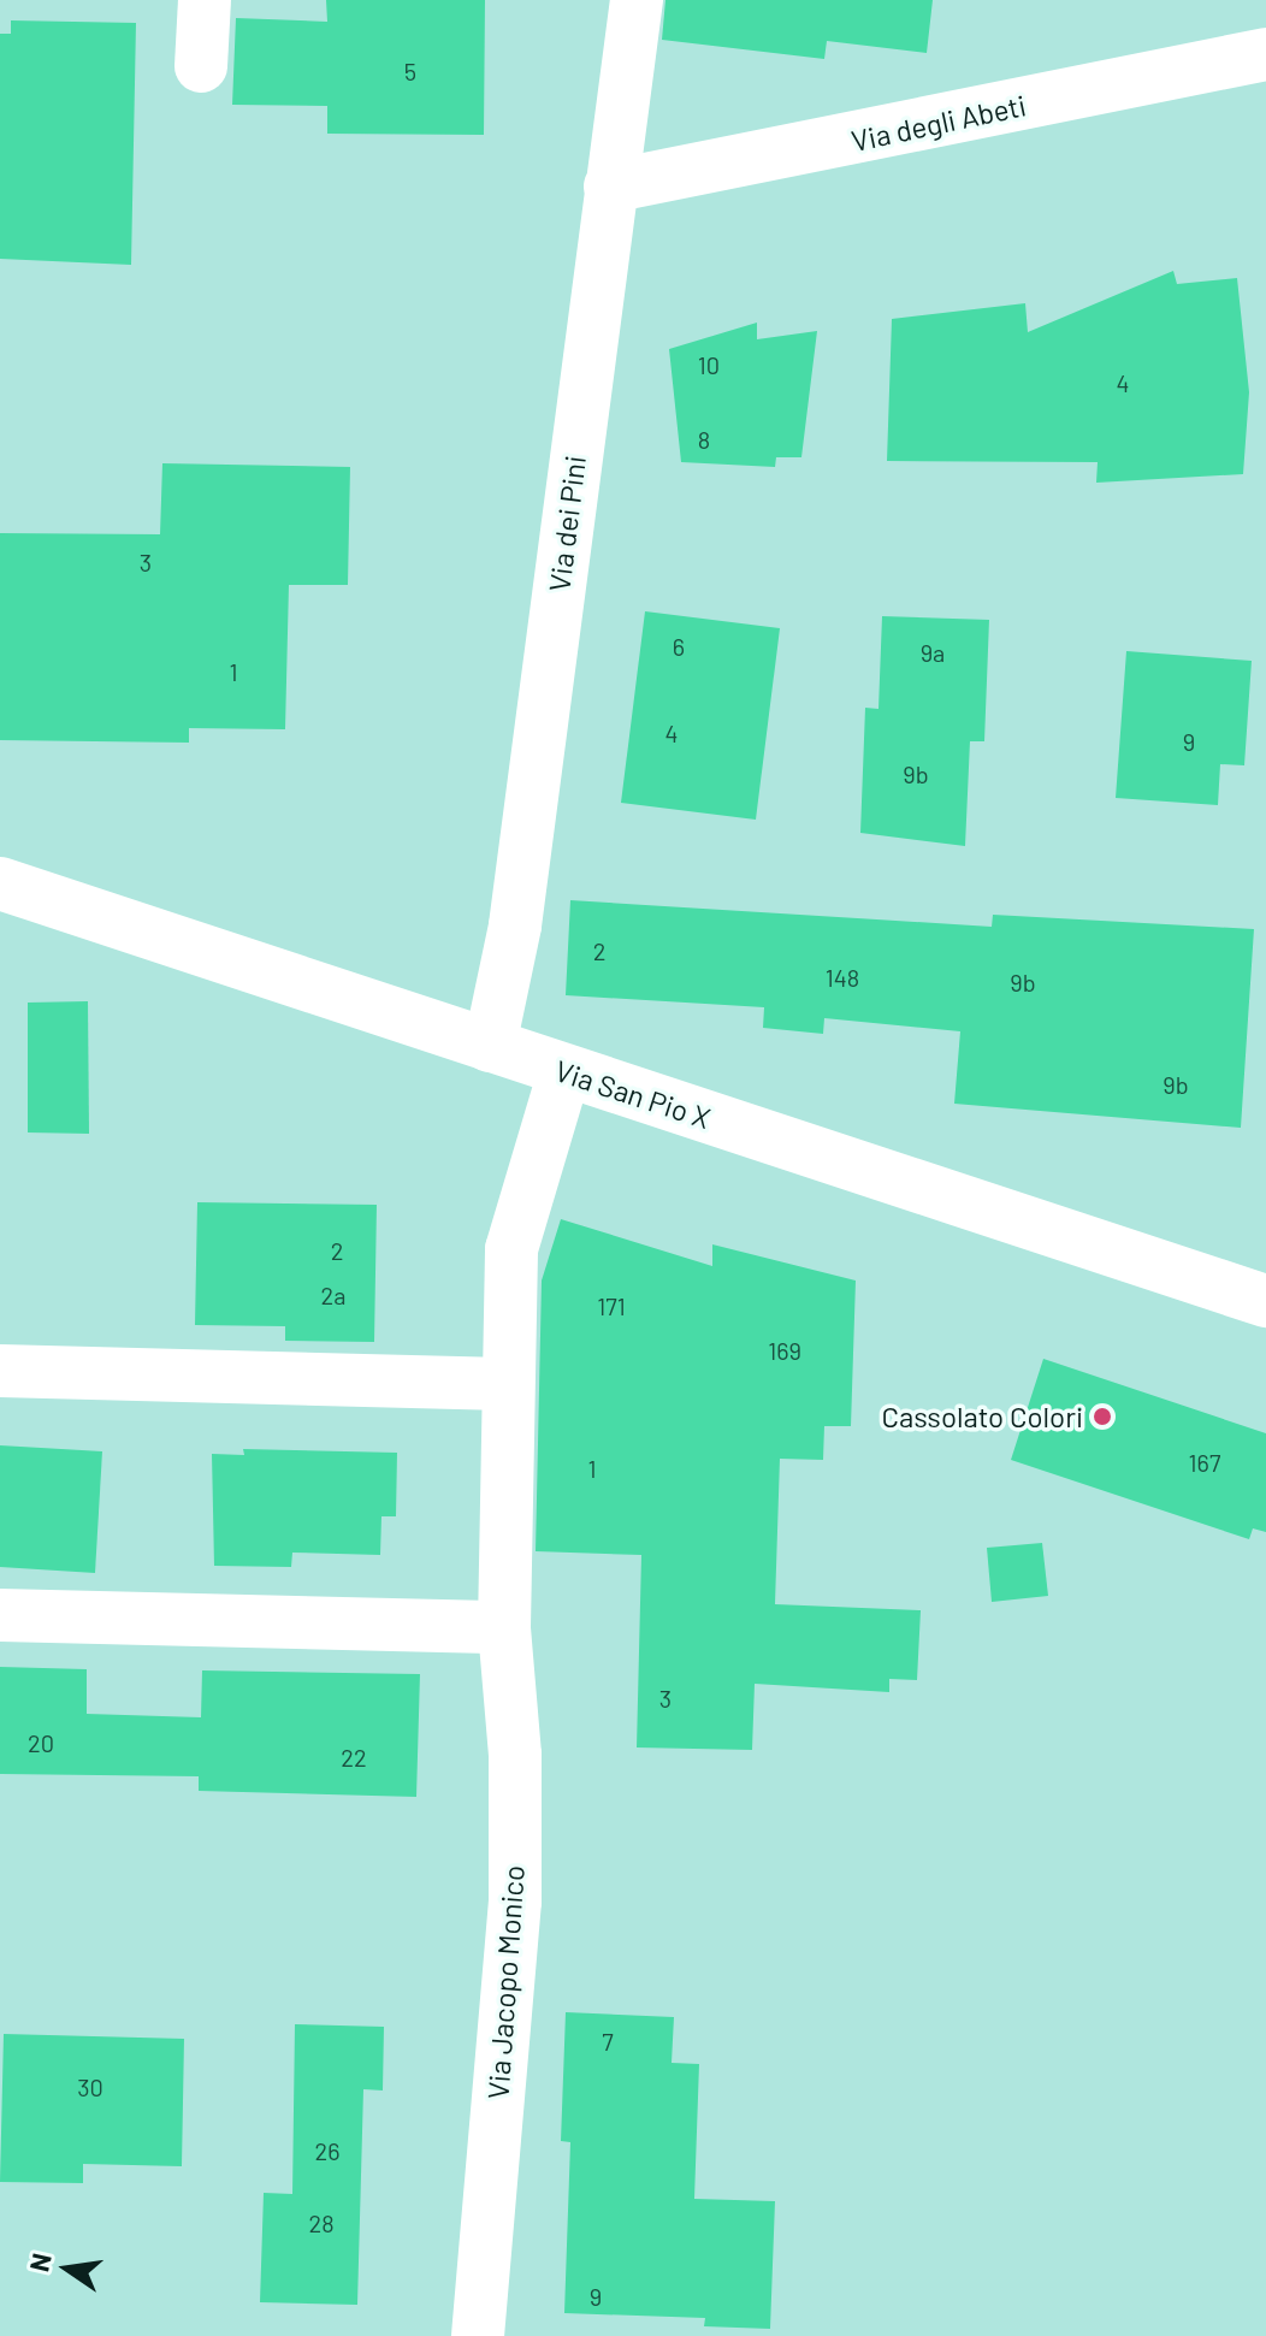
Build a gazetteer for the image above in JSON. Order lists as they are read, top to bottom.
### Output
{
  "streets": {
    "street": [
      "Via degli Abeti",
      "Via dei Pini",
      "Via San Pio X",
      "Via Jacopo Monico"
    ]
  },
  "crossings": [
    ["Via degli Abeti", "Via dei Pini"],
    ["Via dei Pini", "Via San Pio X"],
    ["Via San Pio X", "Via Jacopo Monico"]
  ],
  "places": ["Cassolato Colori"],
  "house_numbers": [
    "5",
    "10",
    "4",
    "8",
    "3",
    "6",
    "9a",
    "1",
    "4",
    "9",
    "9b",
    "2",
    "148",
    "9b",
    "9b",
    "2",
    "2a",
    "171",
    "169",
    "167",
    "1",
    "3",
    "20",
    "22",
    "7",
    "30",
    "26",
    "28",
    "9"
  ],
  "north": "left"
}
